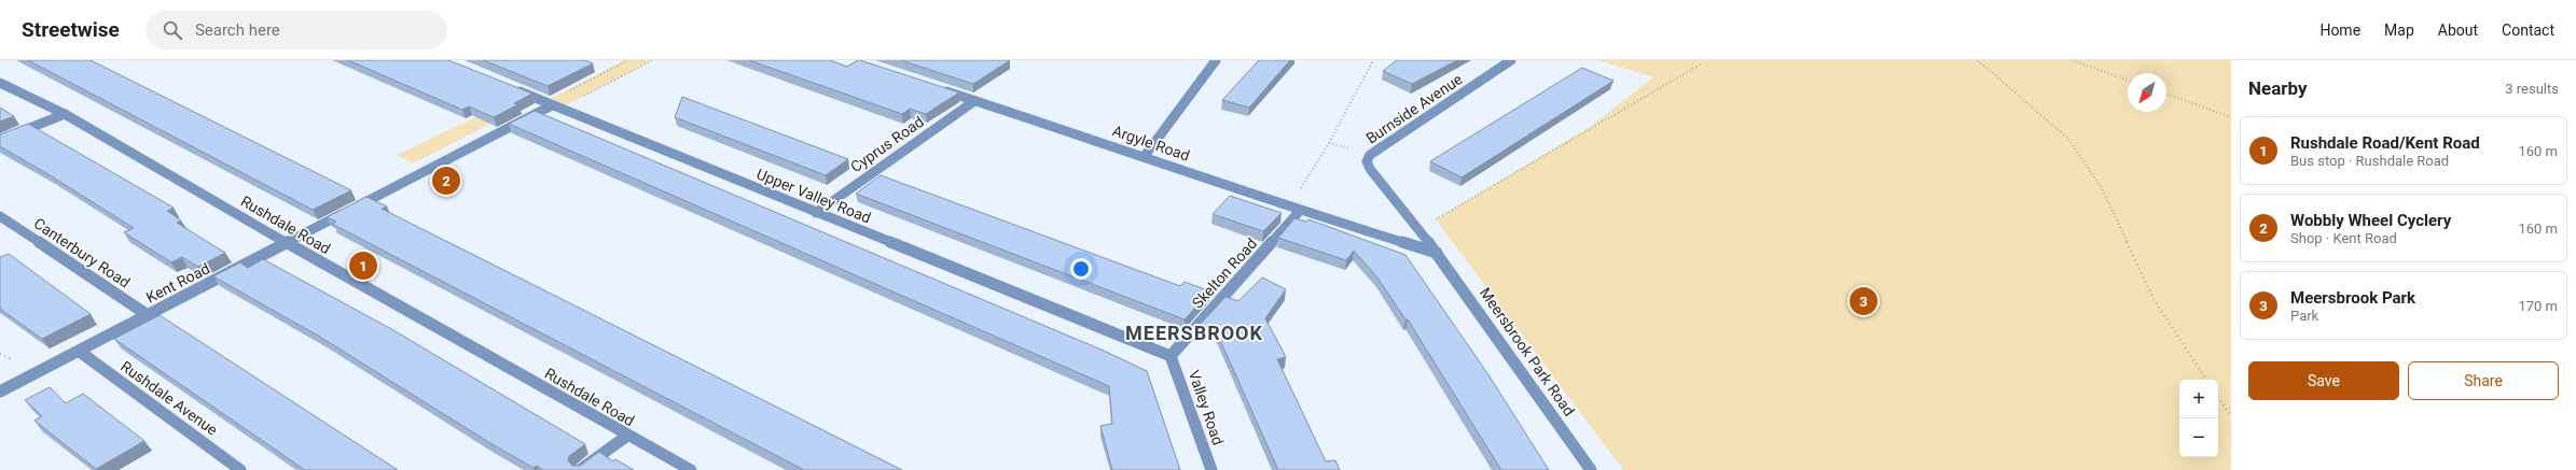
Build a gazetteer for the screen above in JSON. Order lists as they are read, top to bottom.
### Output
{
  "streets": {
    "street": [
      "Burnside Avenue",
      "Argyle Road",
      "Cyprus Road",
      "Upper Valley Road",
      "Rushdale Road",
      "Canterbury Road",
      "Skelton Road",
      "Kent Road",
      "Meersbrook Park Road",
      "Rushdale Avenue",
      "Valley Road"
    ]
  },
  "crossings": [
    ["Burnside Avenue", "Argyle Road"],
    ["Burnside Avenue", "Meersbrook Park Road"],
    ["Argyle Road", "Cyprus Road"],
    ["Argyle Road", "Skelton Road"],
    ["Argyle Road", "Meersbrook Park Road"],
    ["Cyprus Road", "Upper Valley Road"],
    ["Upper Valley Road", "Skelton Road"],
    ["Upper Valley Road", "Kent Road"],
    ["Upper Valley Road", "Valley Road"],
    ["Rushdale Road", "Kent Road"],
    ["Canterbury Road", "Kent Road"],
    ["Skelton Road", "Valley Road"],
    ["Kent Road", "Rushdale Avenue"]
  ],
  "districts": ["MEERSBROOK"],
  "north": "bottom left",
  "page": {
    "header": "Streetwise",
    "search": "Search here",
    "nav": [
      "Home",
      "Map",
      "About",
      "Contact"
    ],
    "heading": ["Nearby", "3 results"],
    "list": [
      {
        "mark": "1",
        "name": "Rushdale Road/Kent Road",
        "note": "Bus stop · Rushdale Road",
        "value": "160 m"
      },
      {
        "mark": "2",
        "name": "Wobbly Wheel Cyclery",
        "note": "Shop · Kent Road",
        "value": "160 m"
      },
      {
        "mark": "3",
        "name": "Meersbrook Park",
        "note": "Park",
        "value": "170 m"
      }
    ],
    "pins": ["2", "1", "3"],
    "buttons": ["Save", "Share"],
    "map_buttons": ["+", "−"]
  }
}
